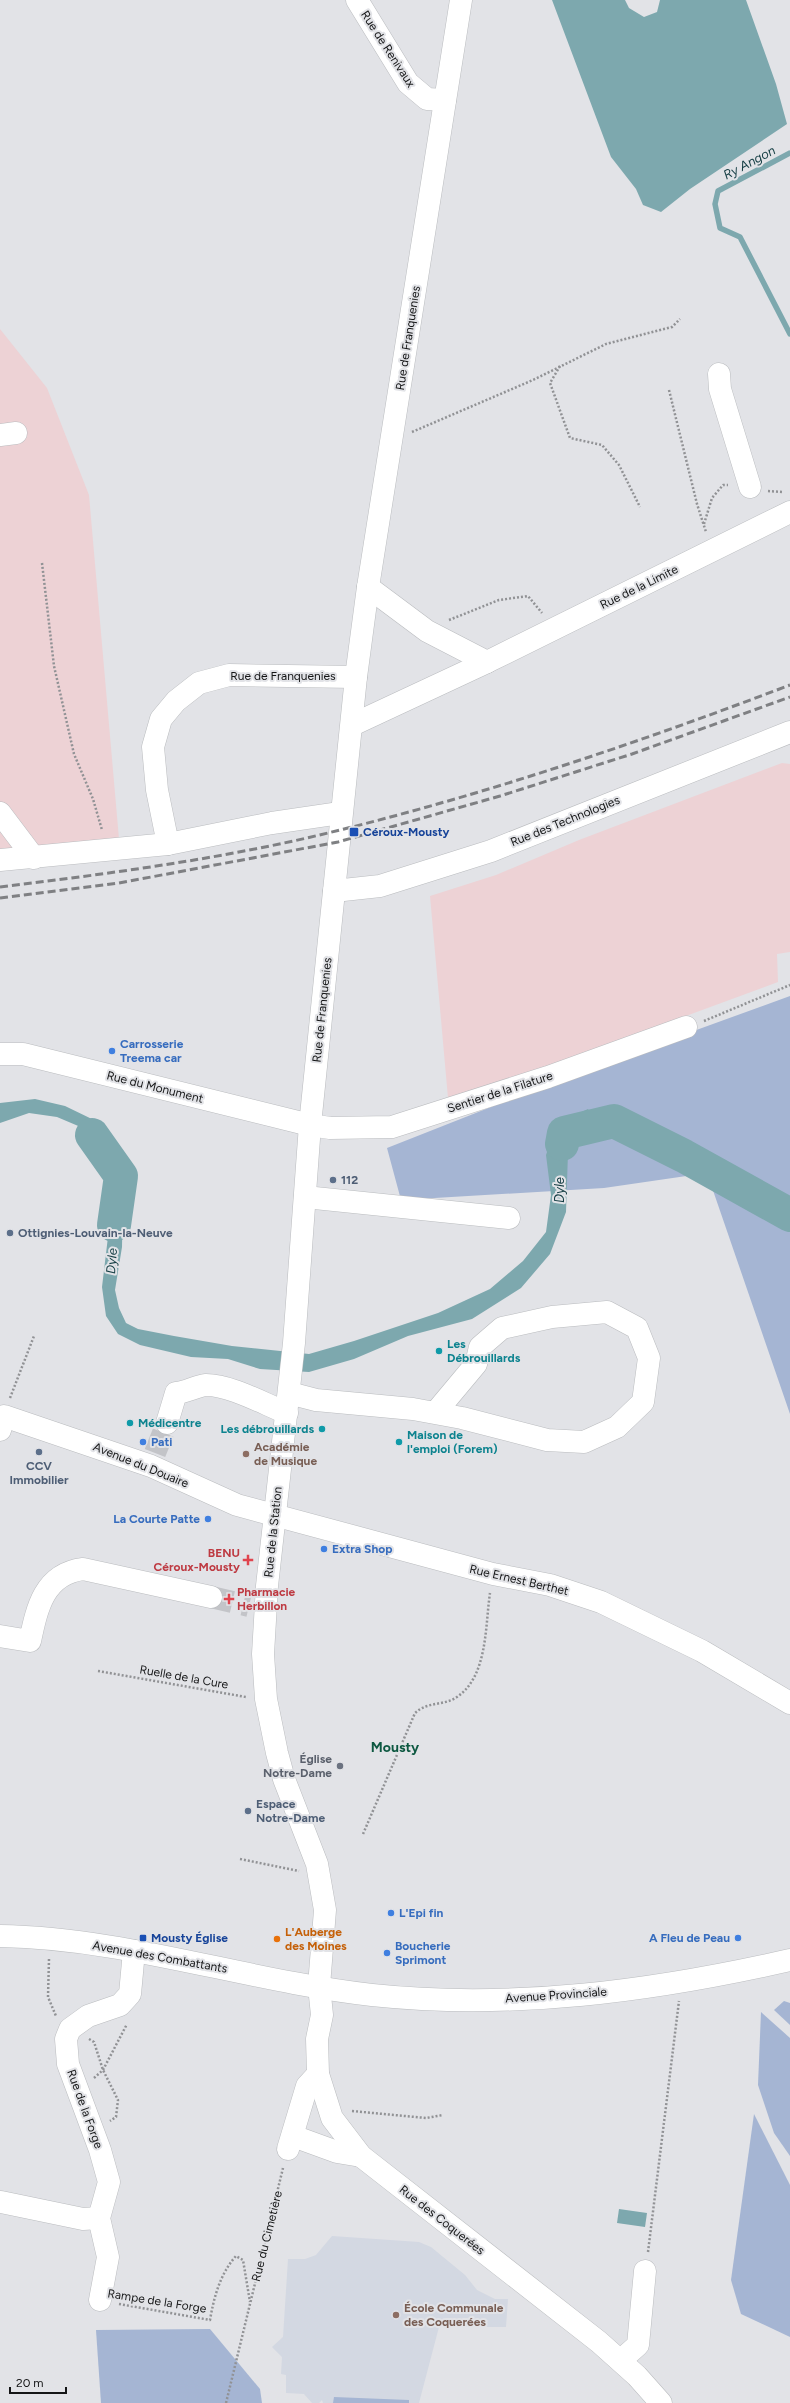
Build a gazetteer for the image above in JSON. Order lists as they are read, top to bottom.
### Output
{
  "streets": {
    "street": [
      "Rue de Renivaux",
      "Rue de Franquenies",
      "Rue de la Limite",
      "Rue des Technologies",
      "Rue du Monument",
      "Sentier de la Filature",
      "Avenue du Douaire",
      "Rue de la Station",
      "Rue Ernest Berthet",
      "Avenue des Combattants",
      "Avenue Provinciale",
      "Rue de la Forge",
      "Rue des Coquerées"
    ],
    "path": ["Ruelle de la Cure", "Rue du Cimetière", "Rampe de la Forge"]
  },
  "crossings": [
    ["Rue de Renivaux", "Rue de Franquenies"],
    ["Rue de Franquenies", "Rue de la Limite"],
    ["Rue de Franquenies", "Rue des Technologies"],
    ["Rue de Franquenies", "Rue du Monument"],
    ["Rue de Franquenies", "Sentier de la Filature"],
    ["Rue de Franquenies", "Rue de la Station"],
    ["Rue du Monument", "Sentier de la Filature"],
    ["Avenue du Douaire", "Rue de la Station"],
    ["Avenue du Douaire", "Rue Ernest Berthet"],
    ["Rue de la Station", "Rue Ernest Berthet"],
    ["Rue de la Station", "Ruelle de la Cure"],
    ["Rue de la Station", "Rue des Coquerées"],
    ["Avenue des Combattants", "Avenue Provinciale"],
    ["Avenue des Combattants", "Rue de la Forge"],
    ["Avenue des Combattants", "Rue des Coquerées"],
    ["Avenue Provinciale", "Rue des Coquerées"],
    ["Rue de la Forge", "Rampe de la Forge"],
    ["Rue du Cimetière", "Rampe de la Forge"]
  ],
  "districts": ["Mousty"],
  "water": ["Ry Angon", "Dyle"],
  "places": {
    "transit": ["Céroux-Mousty", "Mousty Église"],
    "other": [
      "Carrosserie Treema car",
      "112",
      "Ottignies-Louvain-la-Neuve",
      "Les Débrouillards",
      "Médicentre",
      "Les débrouillards",
      "Pati",
      "Maison de l'emploi (Forem)",
      "CCV Immobilier",
      "Académie de Musique",
      "La Courte Patte",
      "Extra Shop",
      "Église Notre-Dame",
      "Espace Notre-Dame",
      "L'Epi fin",
      "A Fleu de Peau",
      "L'Auberge des Moines",
      "Boucherie Sprimont",
      "École Communale des Coquerées"
    ],
    "health": ["BENU Céroux-Mousty", "Pharmacie Herbillon"]
  },
  "scale_bar": "20 m"
}
